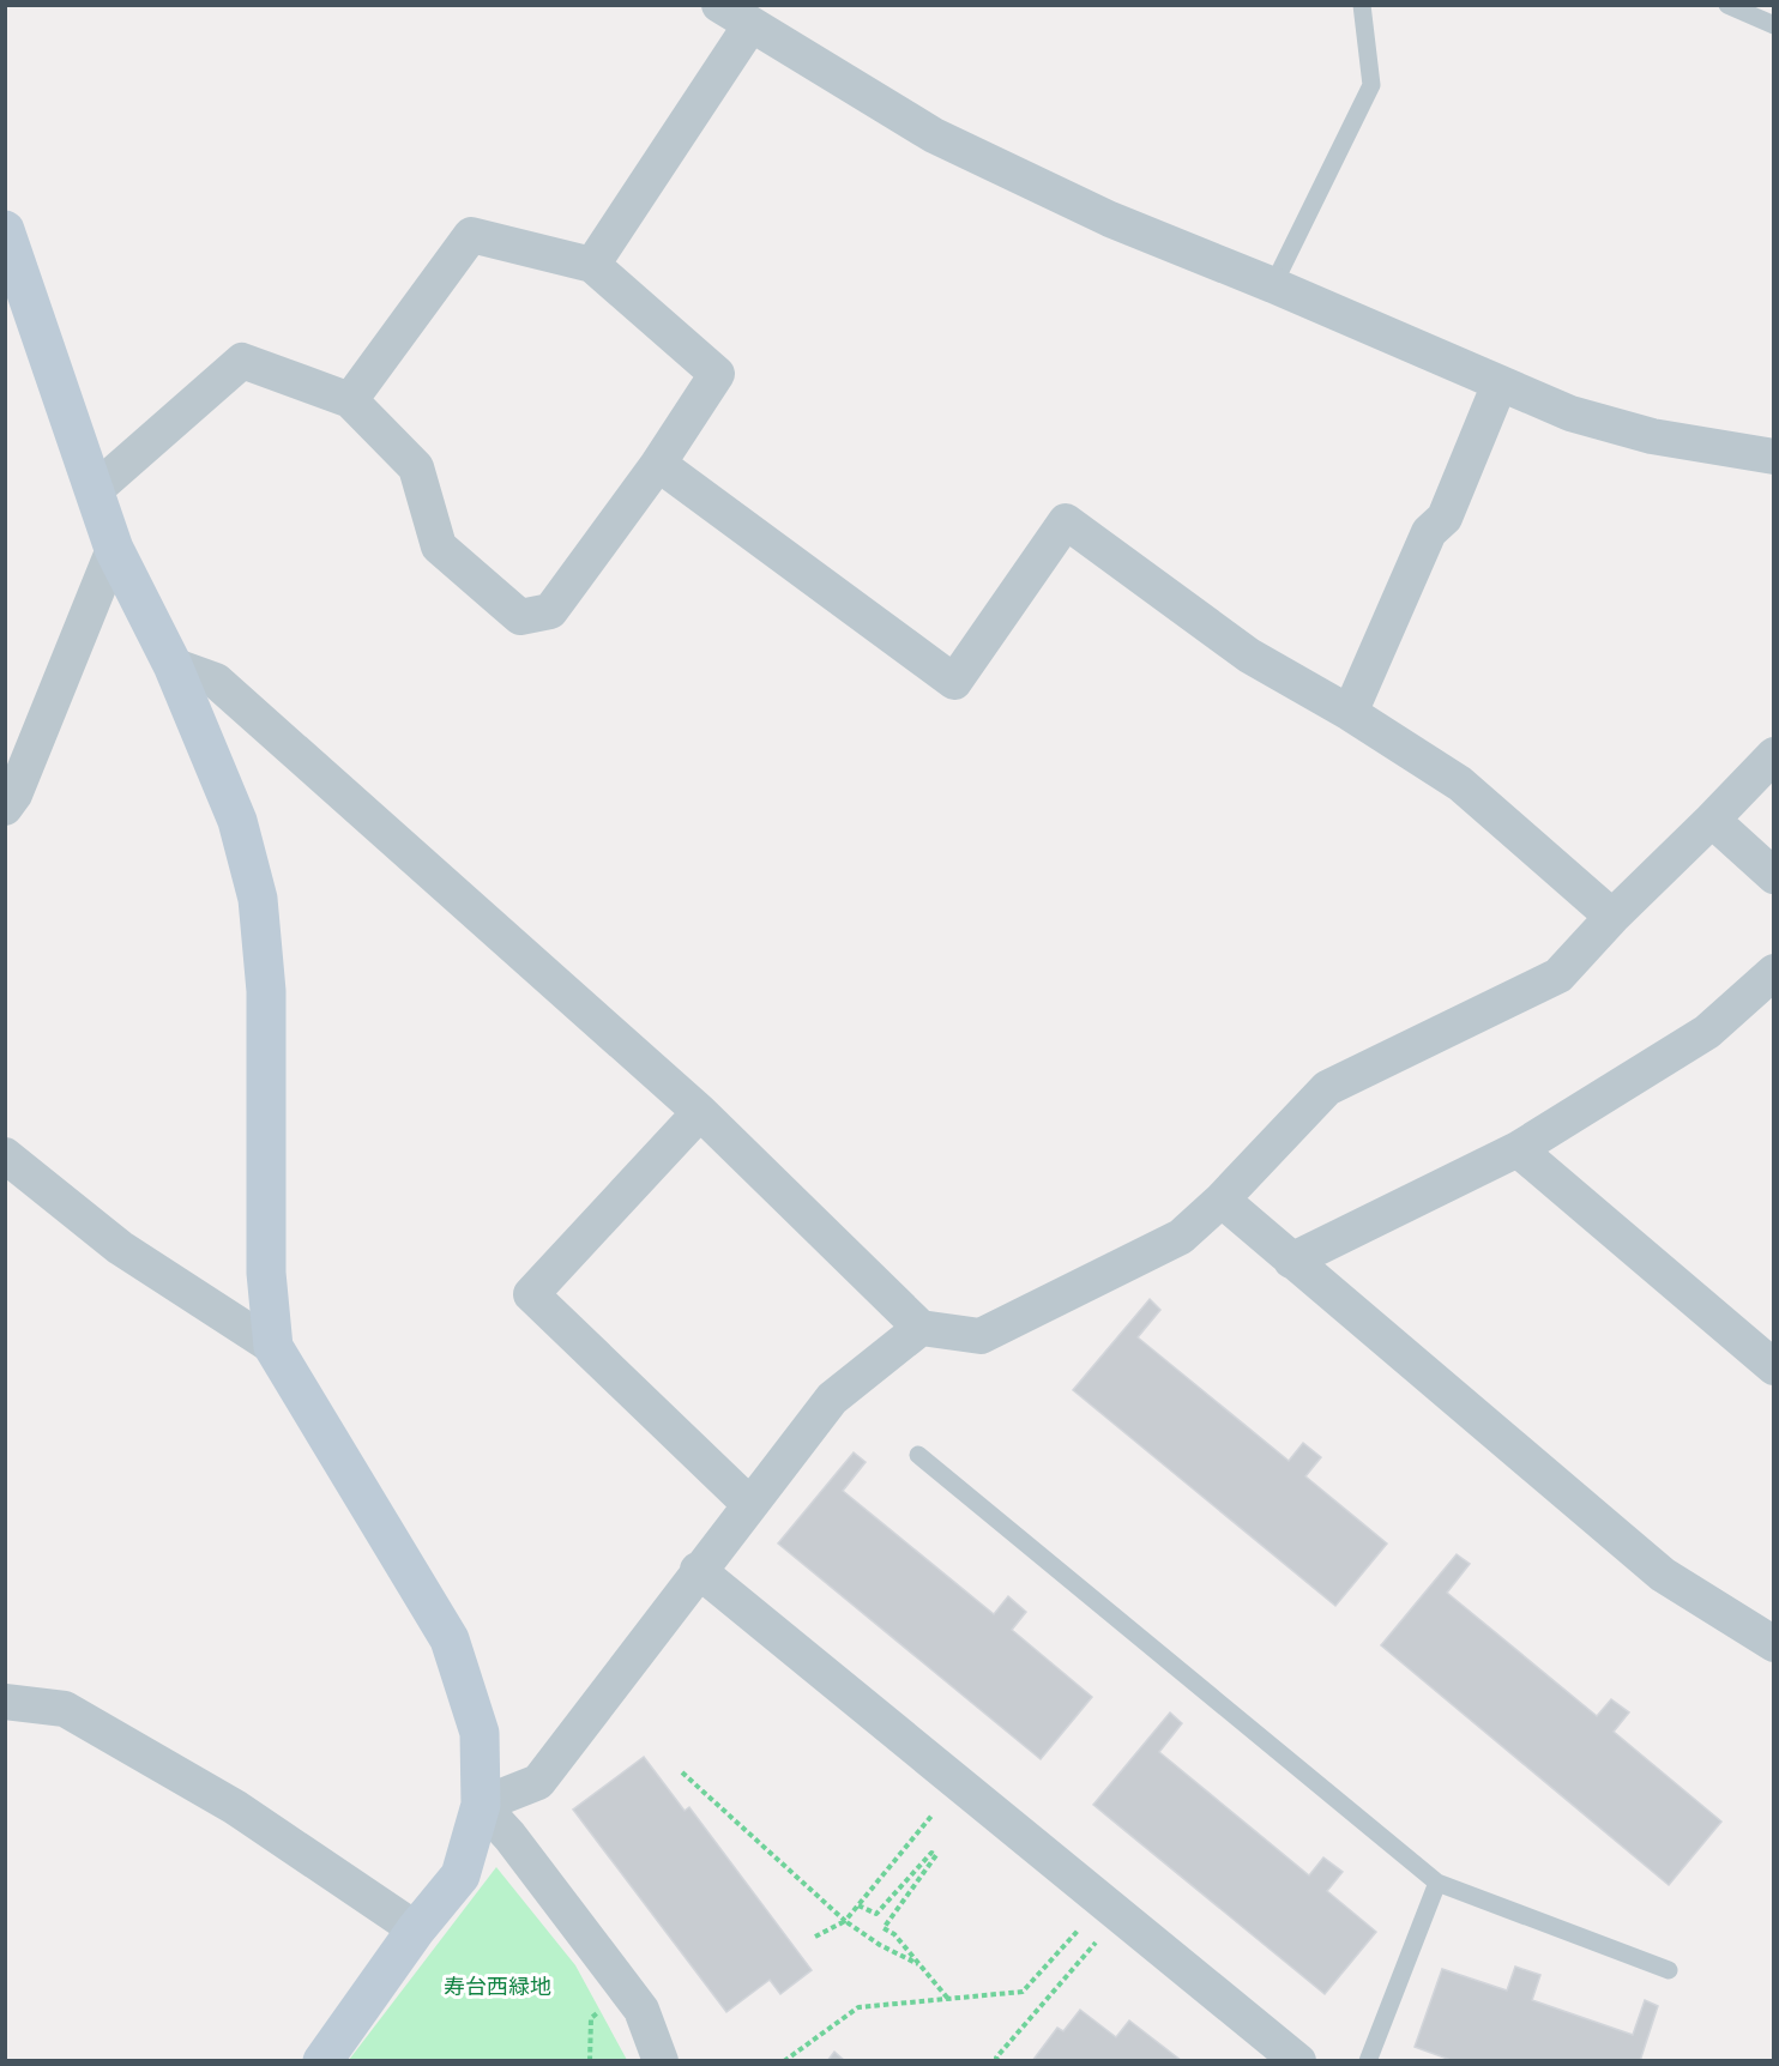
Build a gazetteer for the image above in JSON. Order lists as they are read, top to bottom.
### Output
{
  "parks": ["寿台西緑地"]
}
